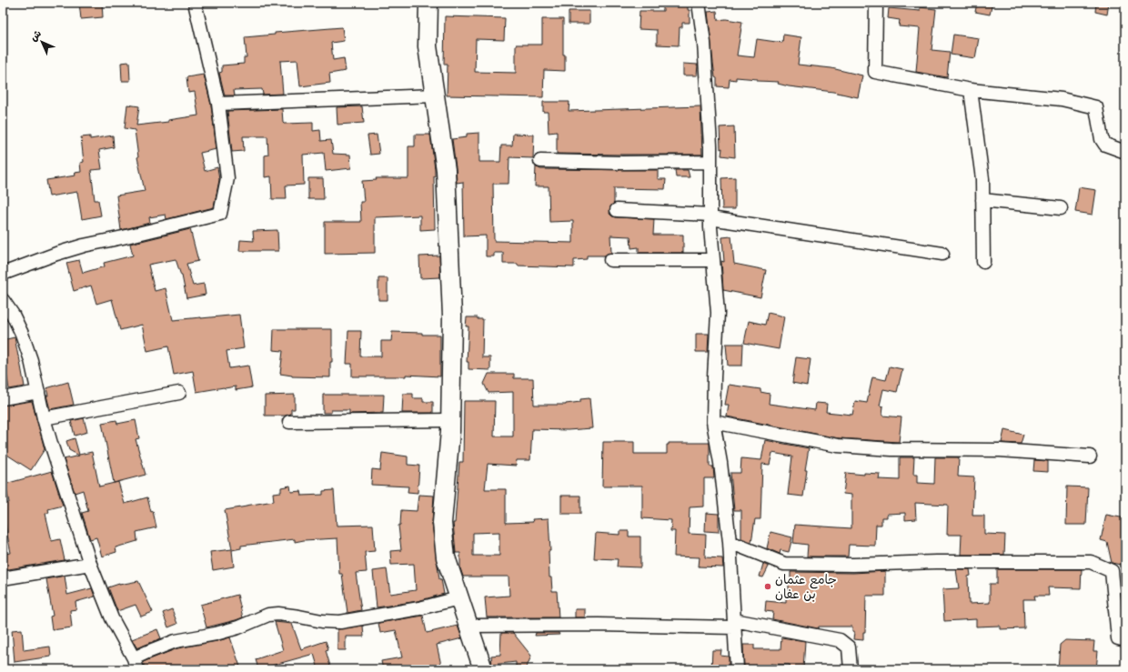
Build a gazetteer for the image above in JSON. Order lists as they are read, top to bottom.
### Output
{
  "places": ["جامع عثمان بن عفان"],
  "north": "top left"
}
